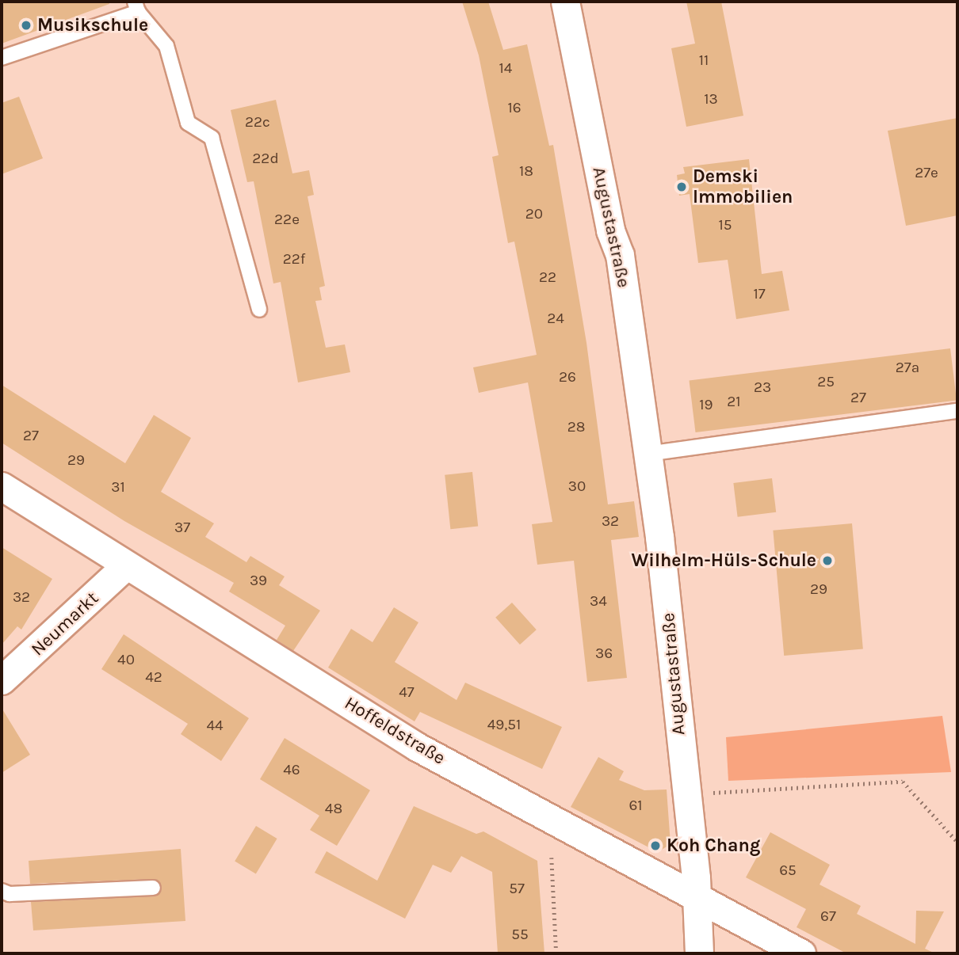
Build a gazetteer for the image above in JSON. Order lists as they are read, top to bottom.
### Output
{
  "streets": {
    "street": ["Augustastraße", "Neumarkt", "Hoffeldstraße"]
  },
  "crossings": [
    ["Augustastraße", "Hoffeldstraße"],
    ["Neumarkt", "Hoffeldstraße"]
  ],
  "places": [
    "Musikschule",
    "Demski Immobilien",
    "Wilhelm-Hüls-Schule",
    "Koh Chang"
  ],
  "house_numbers": [
    "11",
    "14",
    "13",
    "16",
    "22c",
    "22d",
    "18",
    "27e",
    "20",
    "22e",
    "15",
    "22f",
    "22",
    "17",
    "24",
    "27a",
    "26",
    "25",
    "23",
    "27",
    "21",
    "19",
    "28",
    "27",
    "29",
    "30",
    "31",
    "32",
    "37",
    "39",
    "29",
    "32",
    "34",
    "36",
    "40",
    "42",
    "47",
    "49,51",
    "44",
    "46",
    "61",
    "48",
    "65",
    "57",
    "67",
    "55"
  ]
}
